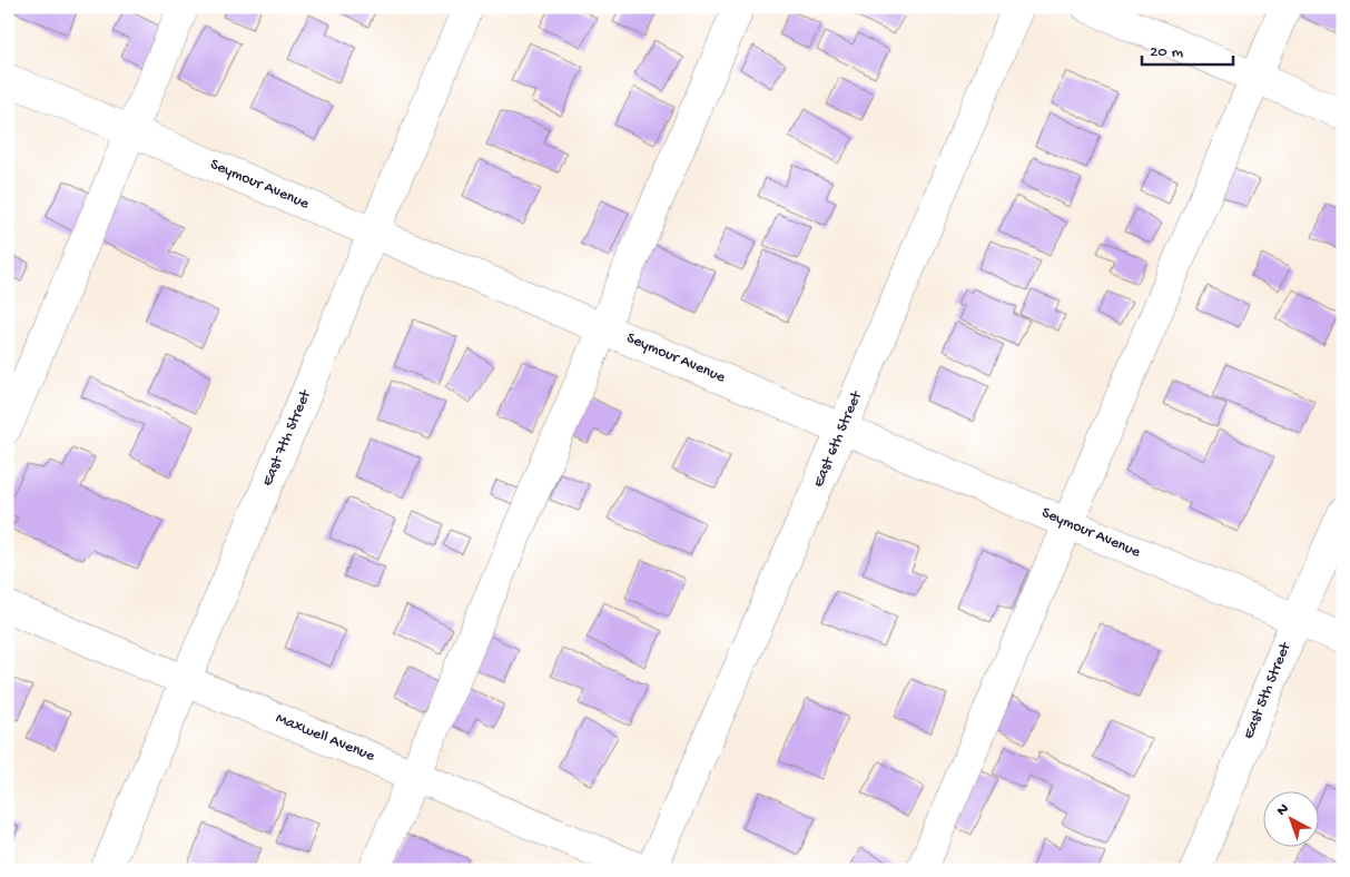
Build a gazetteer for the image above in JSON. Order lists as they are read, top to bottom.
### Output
{
  "streets": {
    "street": [
      "Seymour Avenue",
      "East 7th Street",
      "East 6th Street",
      "East 5th Street",
      "Maxwell Avenue"
    ]
  },
  "crossings": [
    ["Seymour Avenue", "East 7th Street"],
    ["Seymour Avenue", "East 6th Street"],
    ["Seymour Avenue", "East 5th Street"],
    ["East 7th Street", "Maxwell Avenue"]
  ],
  "scale_bar": "20 m",
  "north": "top left"
}
